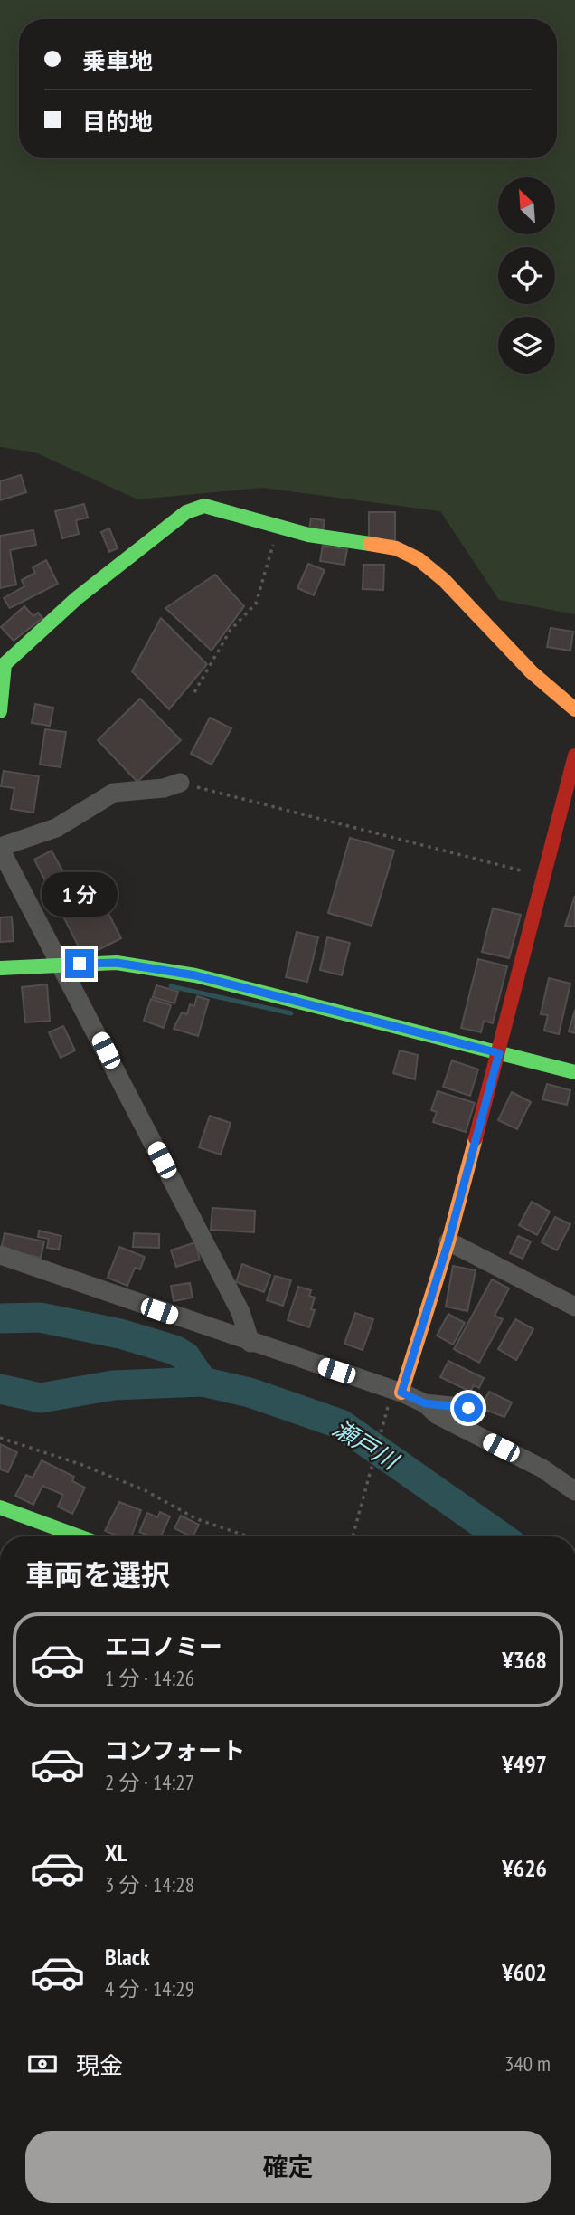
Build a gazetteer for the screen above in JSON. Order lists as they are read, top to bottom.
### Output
{
  "water": ["瀬戸川"],
  "north": "top left",
  "page": {
    "banner": ["乗車地", "目的地"],
    "bubble": "1 分",
    "heading": "車両を選択",
    "list": [
      {
        "name": "エコノミー",
        "note": "1 分 · 14:26",
        "value": "¥368"
      },
      {
        "name": "コンフォート",
        "note": "2 分 · 14:27",
        "value": "¥497"
      },
      {
        "name": "XL",
        "note": "3 分 · 14:28",
        "value": "¥626"
      },
      {
        "name": "Black",
        "note": "4 分 · 14:29",
        "value": "¥602"
      }
    ],
    "pay": ["現金", "340 m"],
    "buttons": "確定"
  }
}
